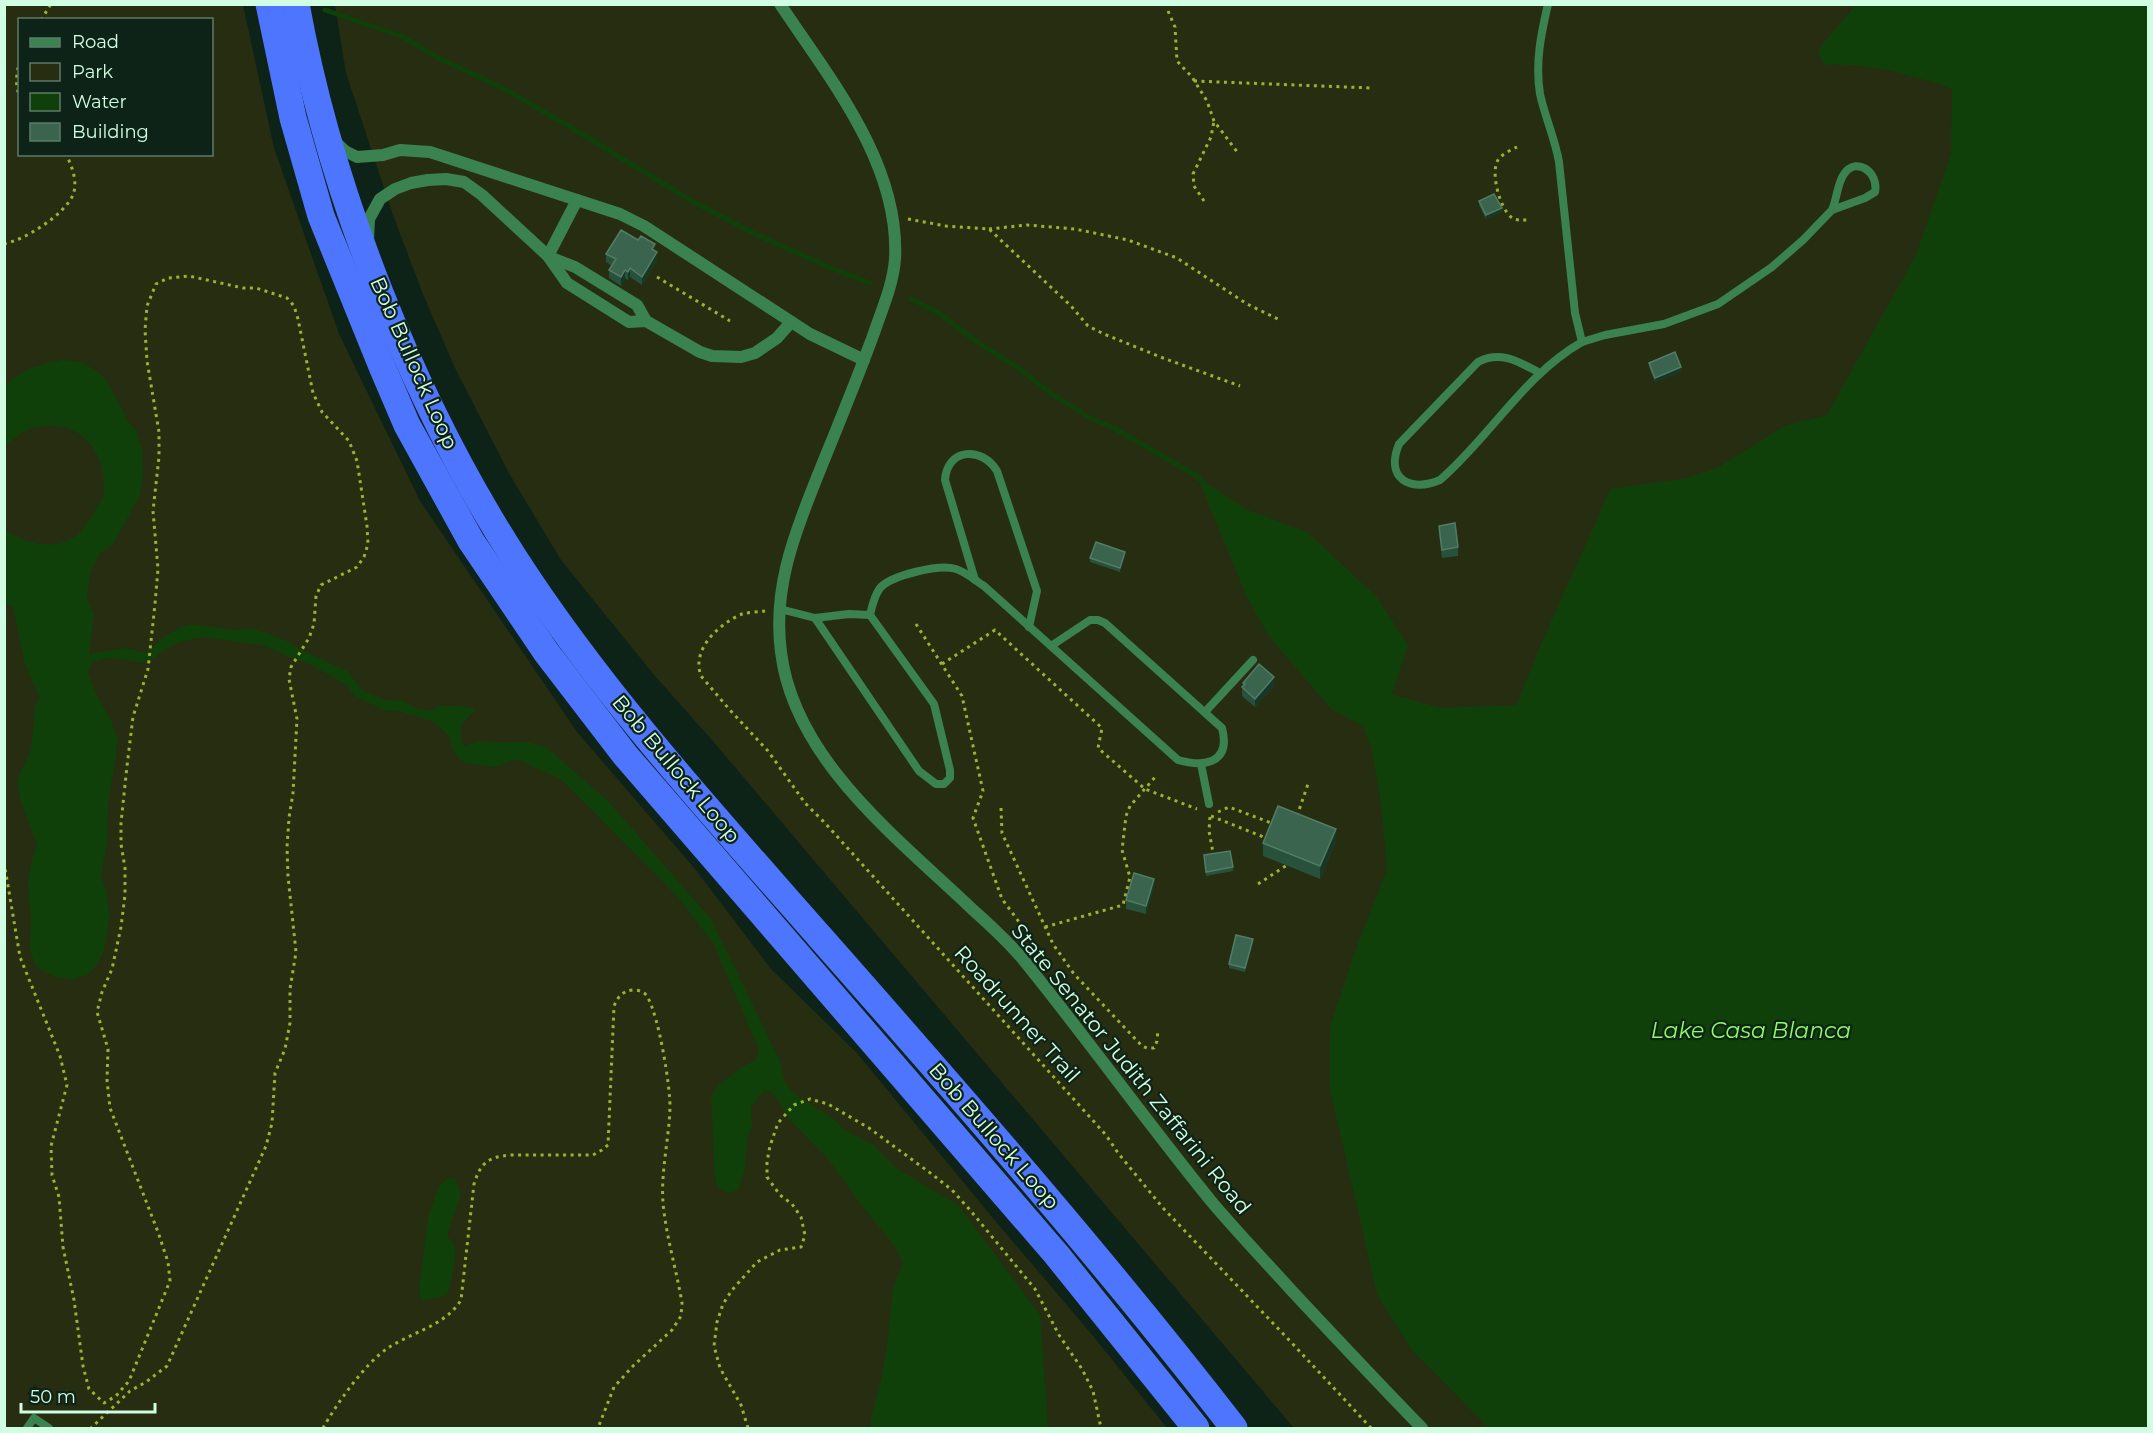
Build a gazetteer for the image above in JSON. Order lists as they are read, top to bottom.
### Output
{
  "streets": {
    "highway": ["Bob Bullock Loop"],
    "street": ["State Senator Judith Zaffarini Road"],
    "path": ["Roadrunner Trail"]
  },
  "crossings": [
    ["Roadrunner Trail", "State Senator Judith Zaffarini Road"]
  ],
  "water": ["Lake Casa Blanca"],
  "legend": [
    "Road",
    "Park",
    "Water",
    "Building"
  ],
  "scale_bar": "50 m"
}
